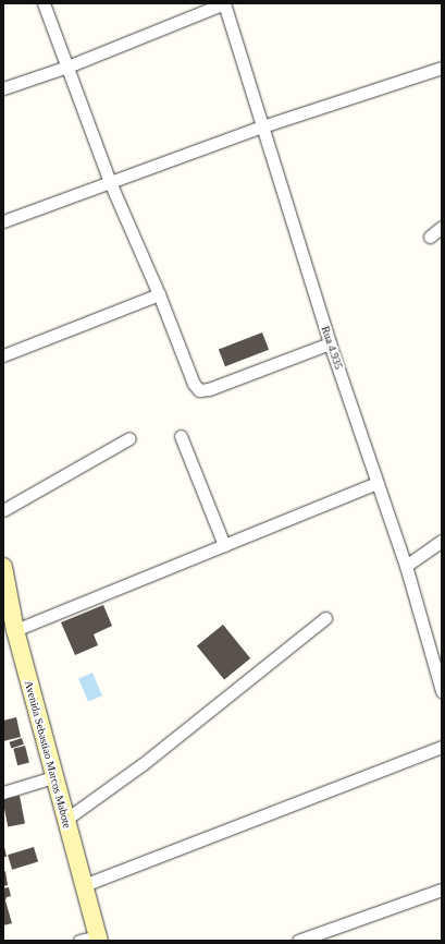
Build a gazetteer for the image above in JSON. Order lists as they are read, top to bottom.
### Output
{
  "streets": {
    "main road": ["Avenida Sebastiao Marcos Mabote"],
    "street": ["Rua 4.935"]
  }
}
